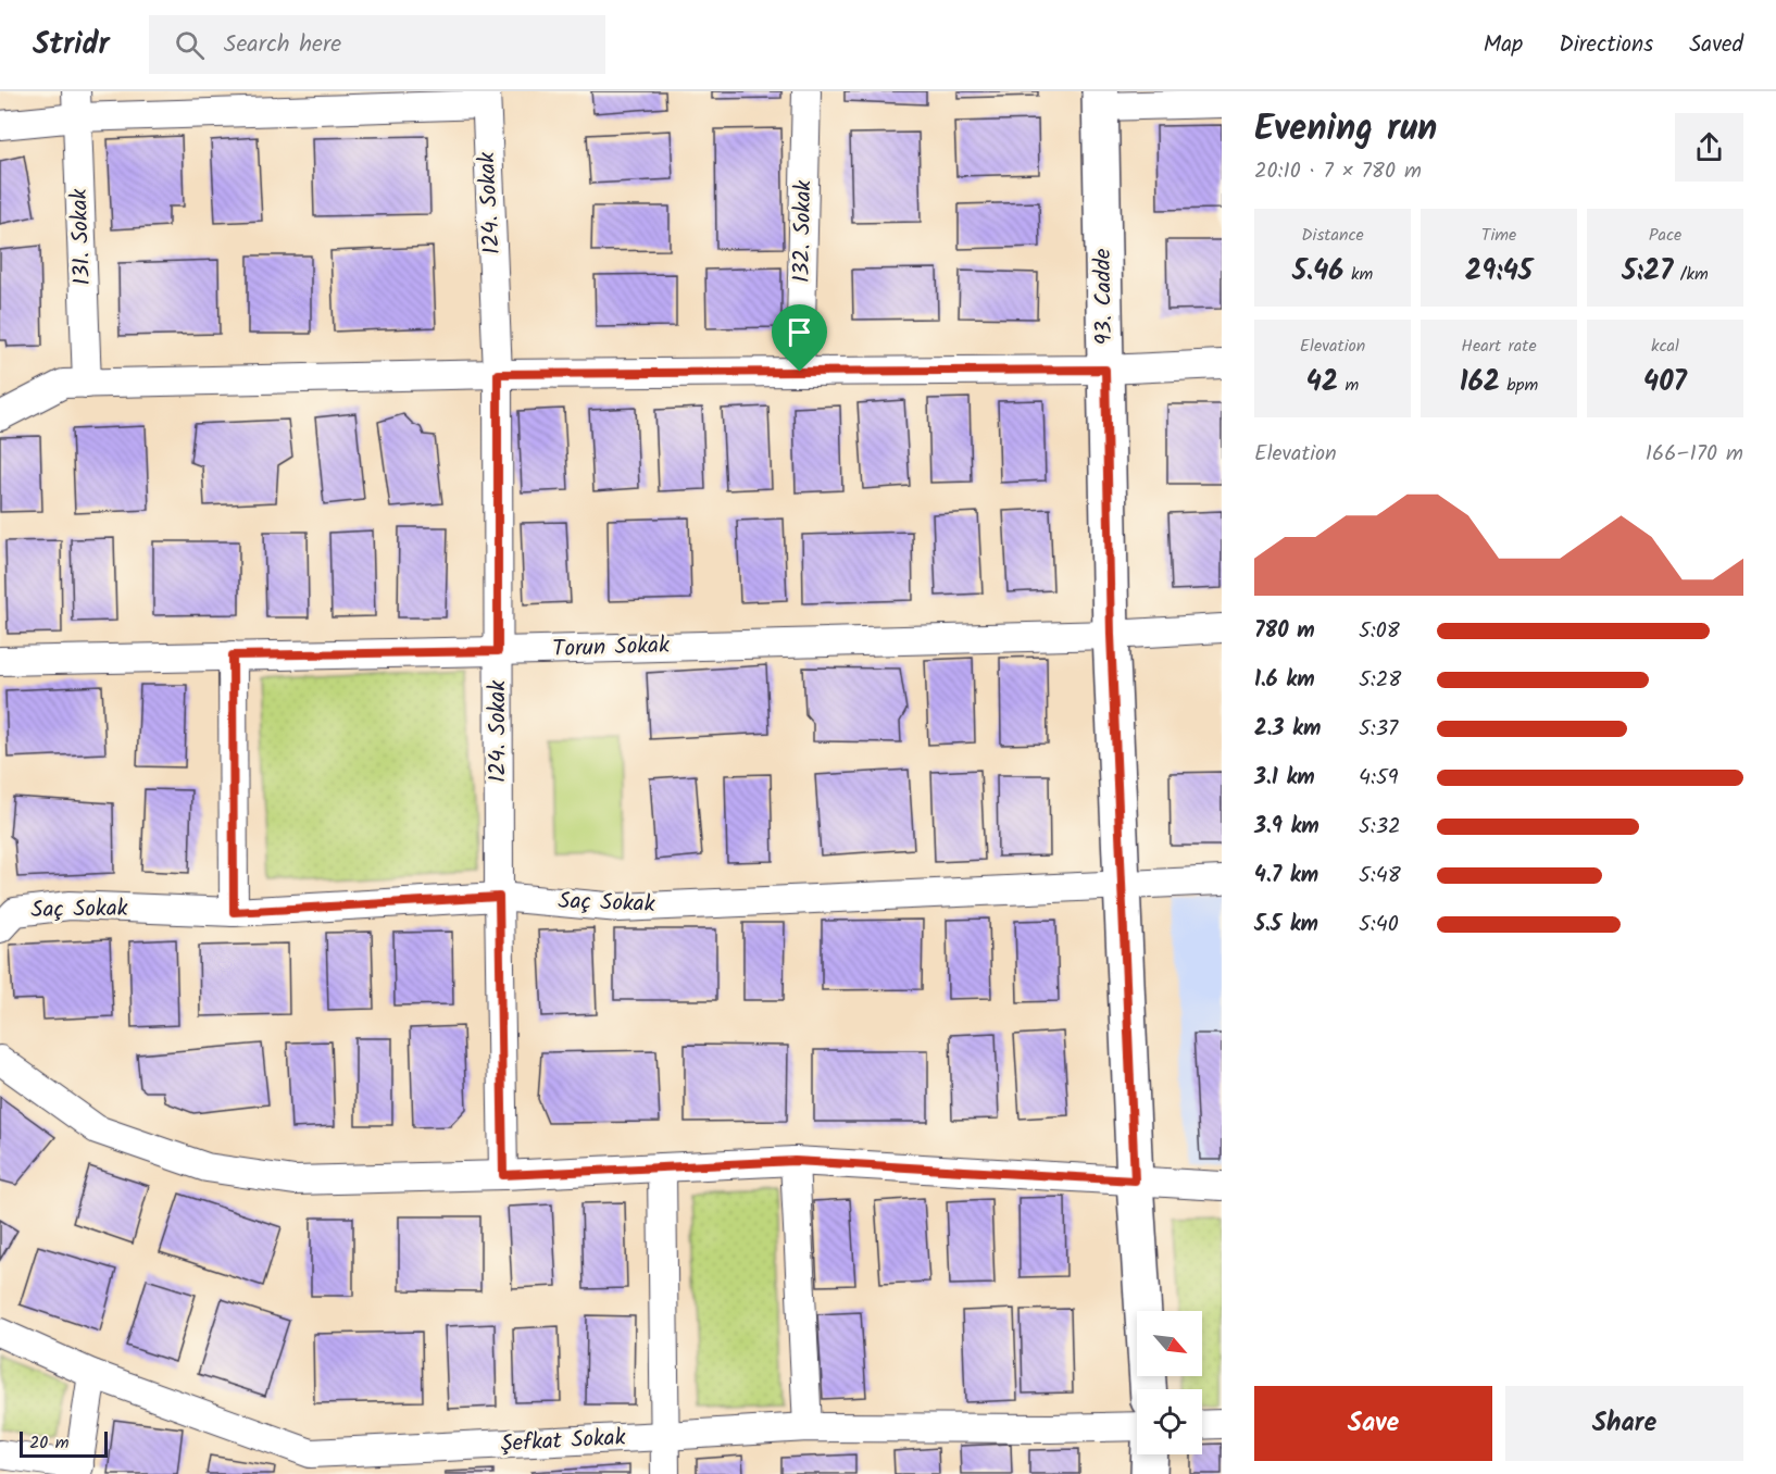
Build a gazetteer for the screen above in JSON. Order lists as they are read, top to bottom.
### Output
{
  "streets": {
    "main road": ["93. Cadde"],
    "street": [
      "124. Sokak",
      "132. Sokak",
      "131. Sokak",
      "Torun Sokak",
      "Saç Sokak",
      "Şefkat Sokak"
    ]
  },
  "crossings": [
    ["124. Sokak", "Torun Sokak"],
    ["124. Sokak", "Saç Sokak"],
    ["93. Cadde", "Torun Sokak"],
    ["93. Cadde", "Saç Sokak"]
  ],
  "scale_bar": "20 m",
  "north": "bottom right",
  "page": {
    "header": "Stridr",
    "search": "Search here",
    "nav": ["Map", "Directions", "Saved"],
    "heading": ["Evening run", "20:10 · 7 × 780 m"],
    "stats": [
      ["Distance", "5.46 km"],
      ["Time", "29:45"],
      ["Pace", "5:27 /km"],
      ["Elevation", "42 m"],
      ["Heart rate", "162 bpm"],
      ["kcal", "407"]
    ],
    "chart": ["Elevation", "166–170 m"],
    "list": [
      {
        "name": "780 m",
        "note": "5:08"
      },
      {
        "name": "1.6 km",
        "note": "5:28"
      },
      {
        "name": "2.3 km",
        "note": "5:37"
      },
      {
        "name": "3.1 km",
        "note": "4:59"
      },
      {
        "name": "3.9 km",
        "note": "5:32"
      },
      {
        "name": "4.7 km",
        "note": "5:48"
      },
      {
        "name": "5.5 km",
        "note": "5:40"
      }
    ],
    "buttons": ["Save", "Share"],
    "scale": "20 m"
  }
}
